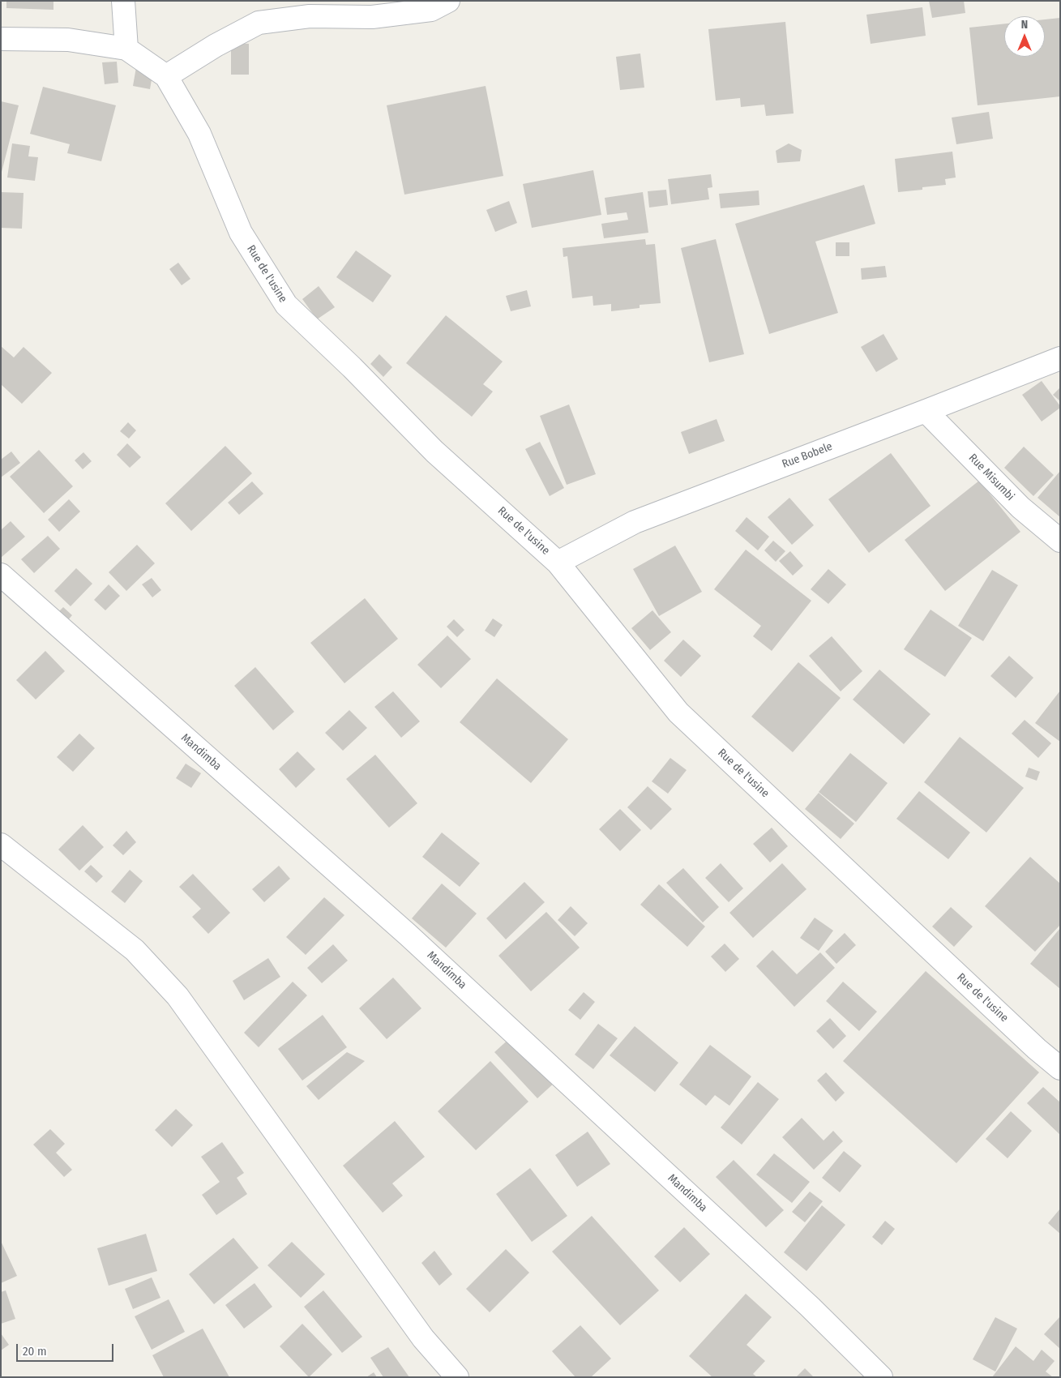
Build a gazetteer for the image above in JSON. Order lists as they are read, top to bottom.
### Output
{
  "streets": {
    "street": [
      "Rue de l'usine",
      "Rue Bobele",
      "Rue Misumbi",
      "Mandimba"
    ]
  },
  "crossings": [
    ["Rue de l'usine", "Rue Bobele"],
    ["Rue Bobele", "Rue Misumbi"]
  ],
  "scale_bar": "20 m",
  "north": "top"
}
